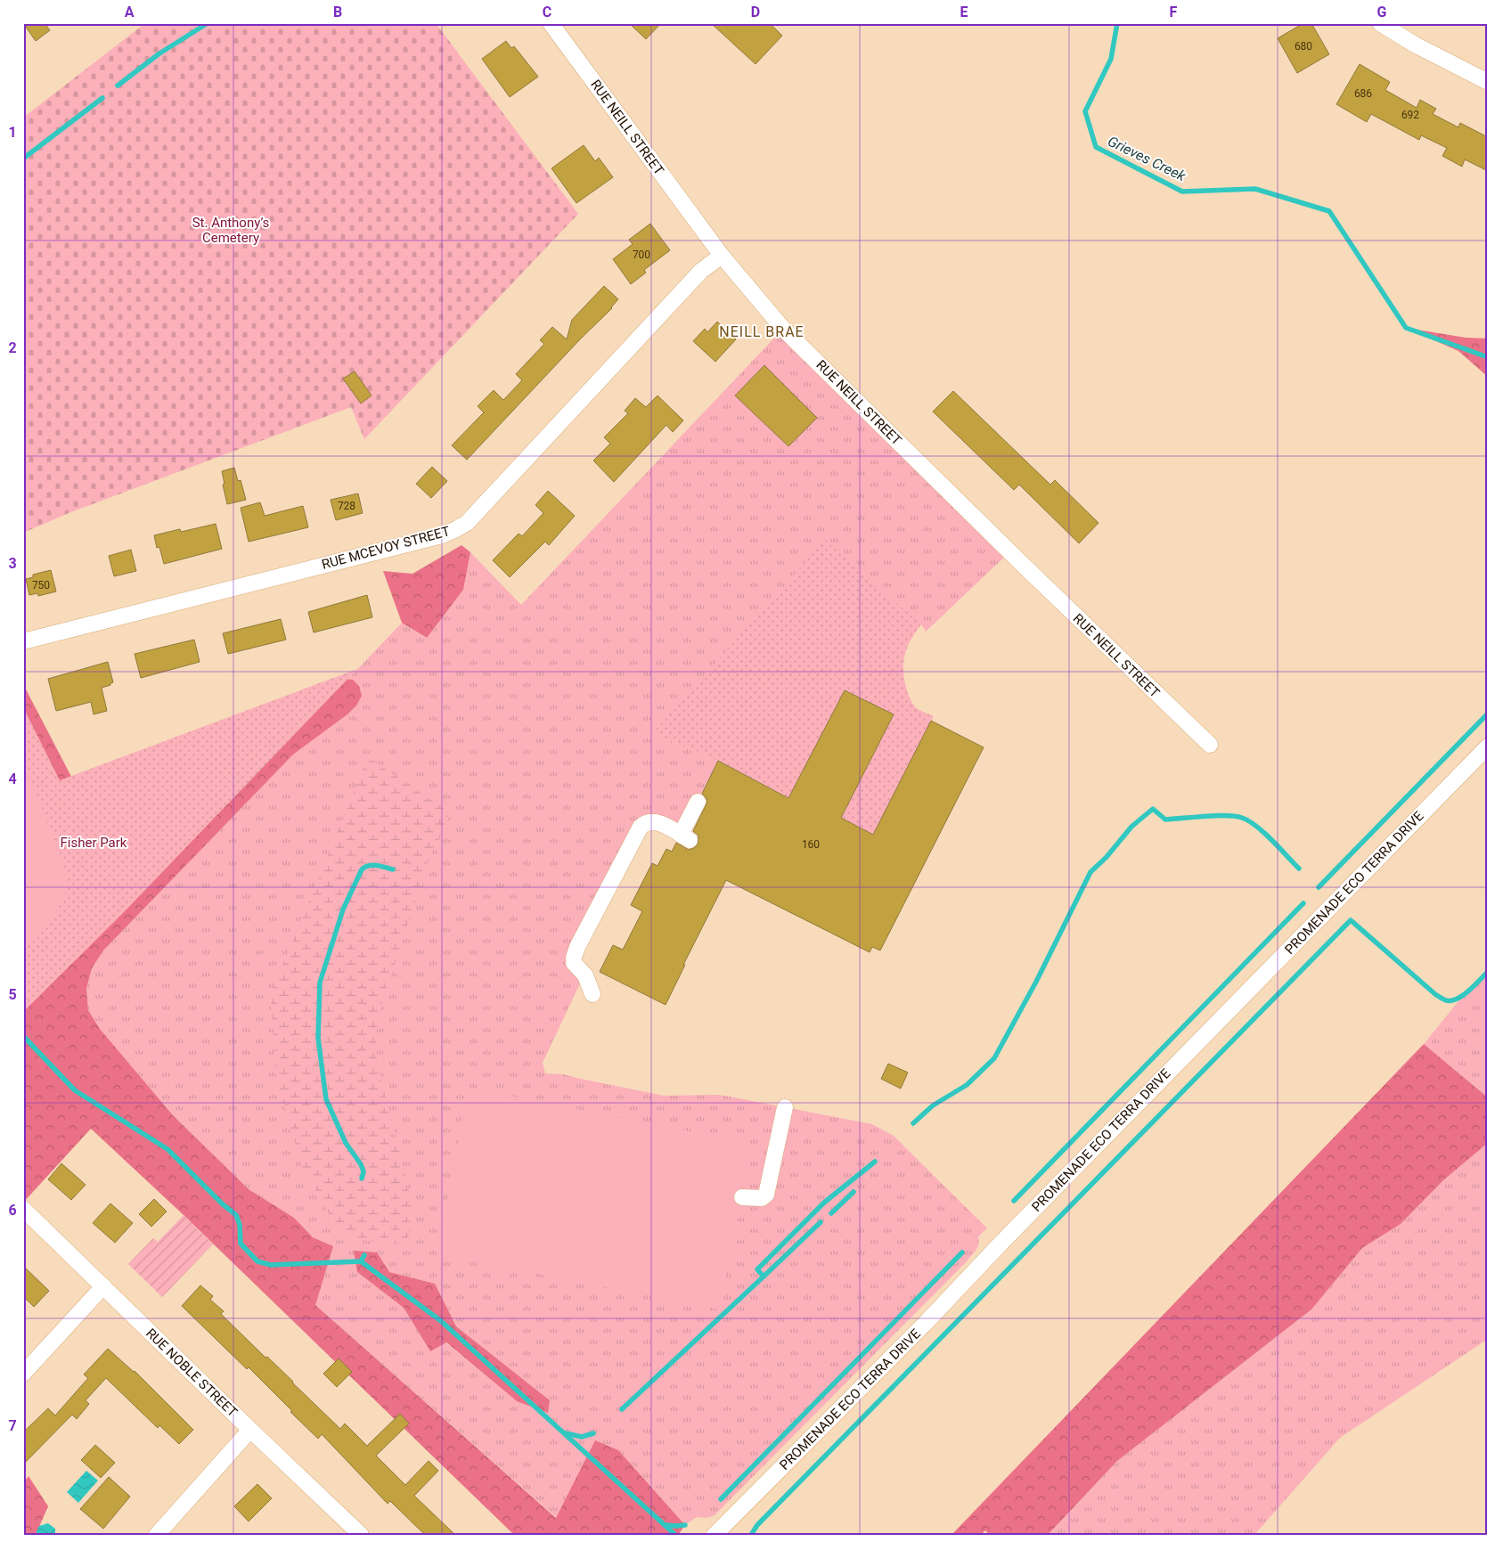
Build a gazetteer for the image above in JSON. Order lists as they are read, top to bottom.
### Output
{
  "streets": {
    "street": [
      "RUE NEILL STREET",
      "RUE MCEVOY STREET",
      "PROMENADE ECO TERRA DRIVE",
      "RUE NOBLE STREET"
    ]
  },
  "crossings": [
    ["RUE NEILL STREET", "RUE MCEVOY STREET"]
  ],
  "districts": ["NEILL BRAE"],
  "water": ["Grieves Creek"],
  "parks": ["St. Anthony’s Cemetery", "Fisher Park"],
  "house_numbers": [
    "680",
    "686",
    "692",
    "700",
    "728",
    "750",
    "160"
  ],
  "grid": {
    "columns": [
      "A",
      "B",
      "C",
      "D",
      "E",
      "F",
      "G"
    ],
    "rows": [
      "1",
      "2",
      "3",
      "4",
      "5",
      "6",
      "7"
    ]
  }
}
